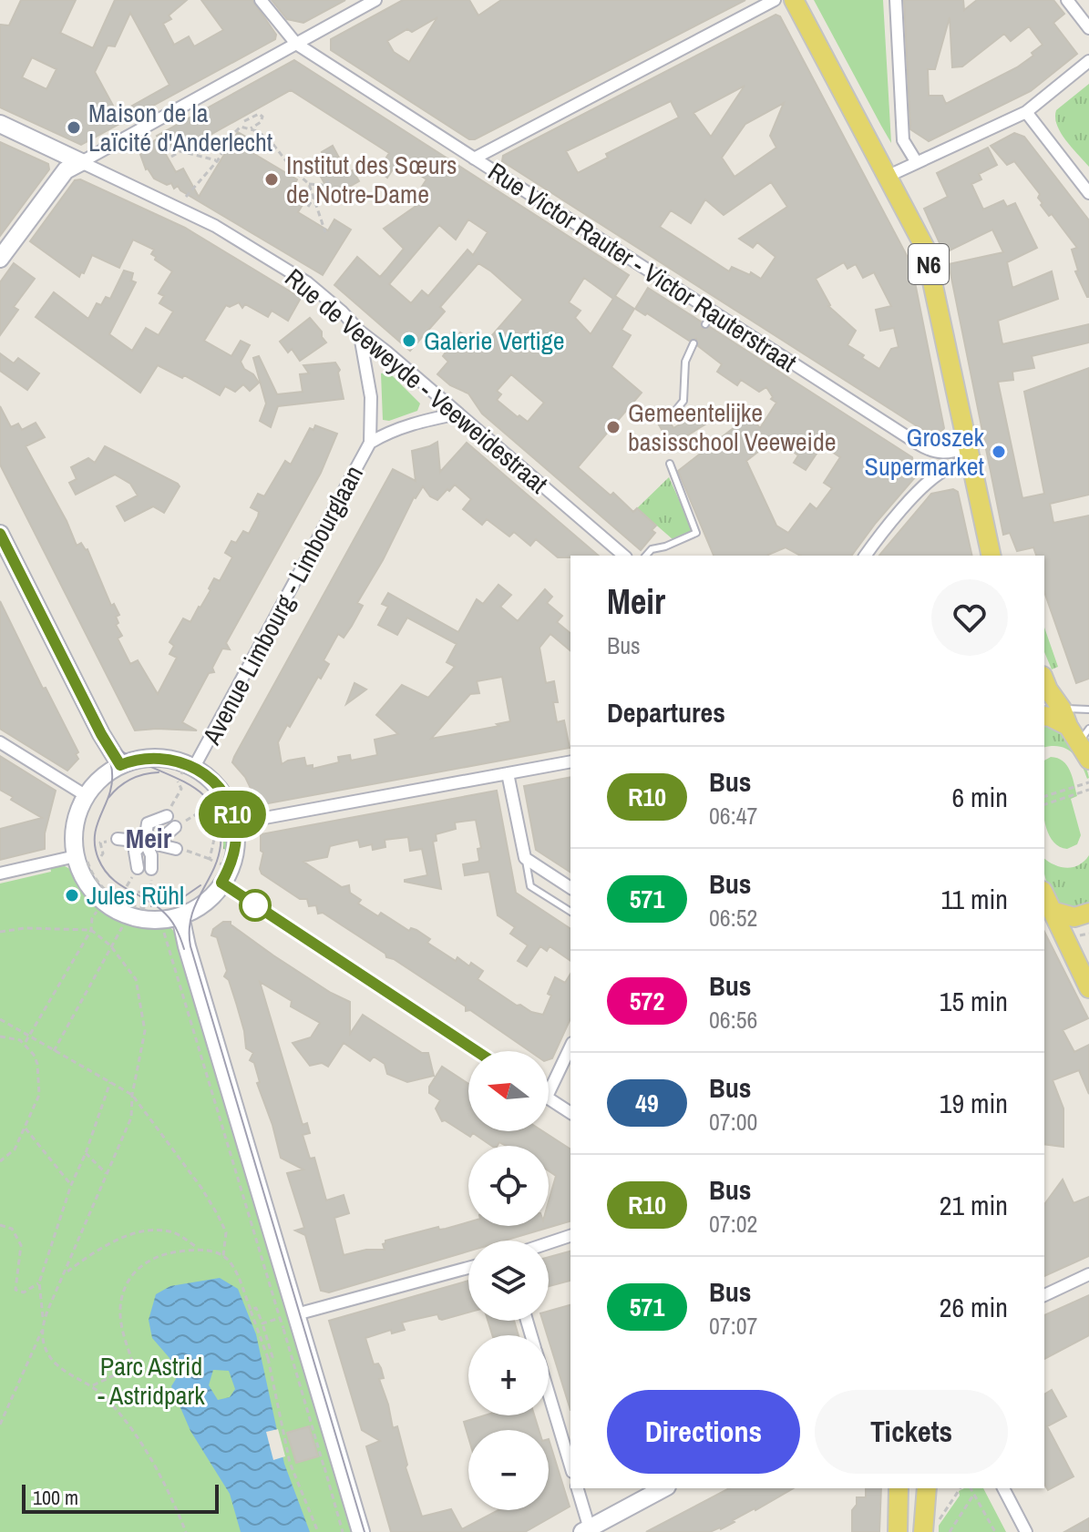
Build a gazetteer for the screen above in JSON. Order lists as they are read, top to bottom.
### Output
{
  "streets": {
    "main road": ["N6"],
    "street": ["Rue Victor Rauter - Victor Rauterstraat", "Rue de Veeweyde - Veeweidestraat", "Avenue Limbourg - Limbourglaan"]
  },
  "crossings": [
    ["N6", "Rue Victor Rauter - Victor Rauterstraat"],
    ["Rue de Veeweyde - Veeweidestraat", "Avenue Limbourg - Limbourglaan"]
  ],
  "districts": ["Meir"],
  "parks": ["Parc Astrid - Astridpark"],
  "places": [
    "Maison de la Laïcité d'Anderlecht",
    "Institut des Sœurs de Notre-Dame",
    "Galerie Vertige",
    "Gemeentelijke basisschool Veeweide",
    "Groszek Supermarket",
    "Jules Rühl"
  ],
  "lines": ["bus line R10"],
  "scale_bar": "100 m",
  "north": "left",
  "page": {
    "on_map": "R10",
    "heading": [
      ["Meir", "Bus"],
      "Departures"
    ],
    "list": [
      {
        "mark": "R10",
        "name": "Bus",
        "note": "06:47",
        "value": "6 min"
      },
      {
        "mark": "571",
        "name": "Bus",
        "note": "06:52",
        "value": "11 min"
      },
      {
        "mark": "572",
        "name": "Bus",
        "note": "06:56",
        "value": "15 min"
      },
      {
        "mark": "49",
        "name": "Bus",
        "note": "07:00",
        "value": "19 min"
      },
      {
        "mark": "R10",
        "name": "Bus",
        "note": "07:02",
        "value": "21 min"
      },
      {
        "mark": "571",
        "name": "Bus",
        "note": "07:07",
        "value": "26 min"
      }
    ],
    "map_buttons": ["+", "−"],
    "buttons": ["Directions", "Tickets"],
    "scale": "100 m"
  }
}
